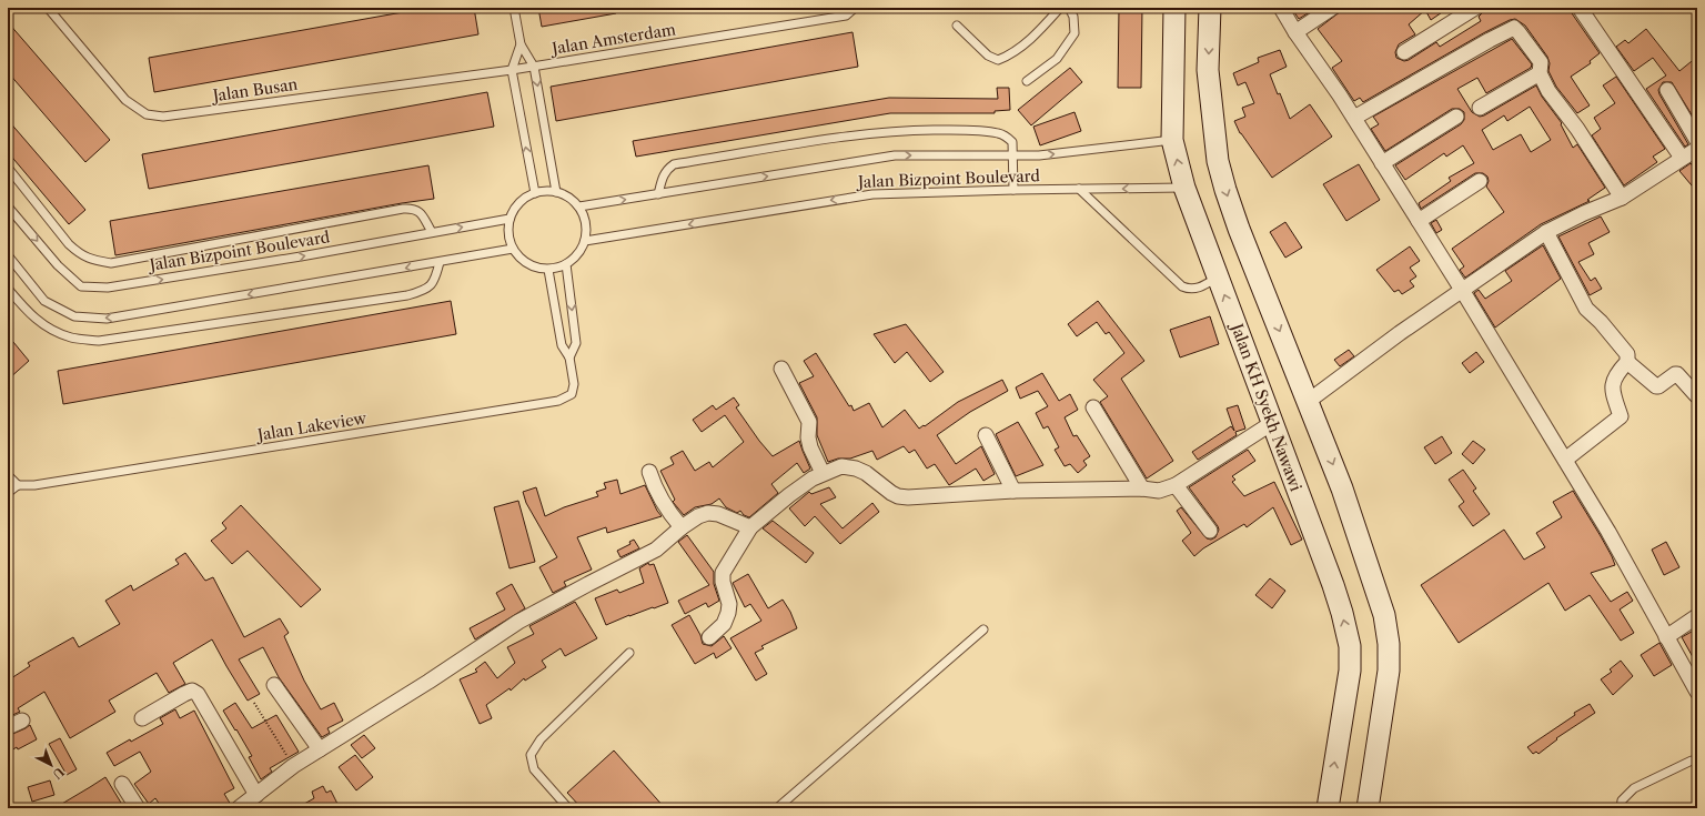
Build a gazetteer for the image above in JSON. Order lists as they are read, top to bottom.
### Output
{
  "streets": {
    "main road": ["Jalan KH Syekh Nawawi"],
    "lane": [
      "Jalan Amsterdam",
      "Jalan Busan",
      "Jalan Bizpoint Boulevard",
      "Jalan Lakeview"
    ]
  },
  "crossings": [
    ["Jalan Amsterdam", "Jalan Busan"],
    ["Jalan Bizpoint Boulevard", "Jalan KH Syekh Nawawi"]
  ],
  "north": "bottom right"
}
